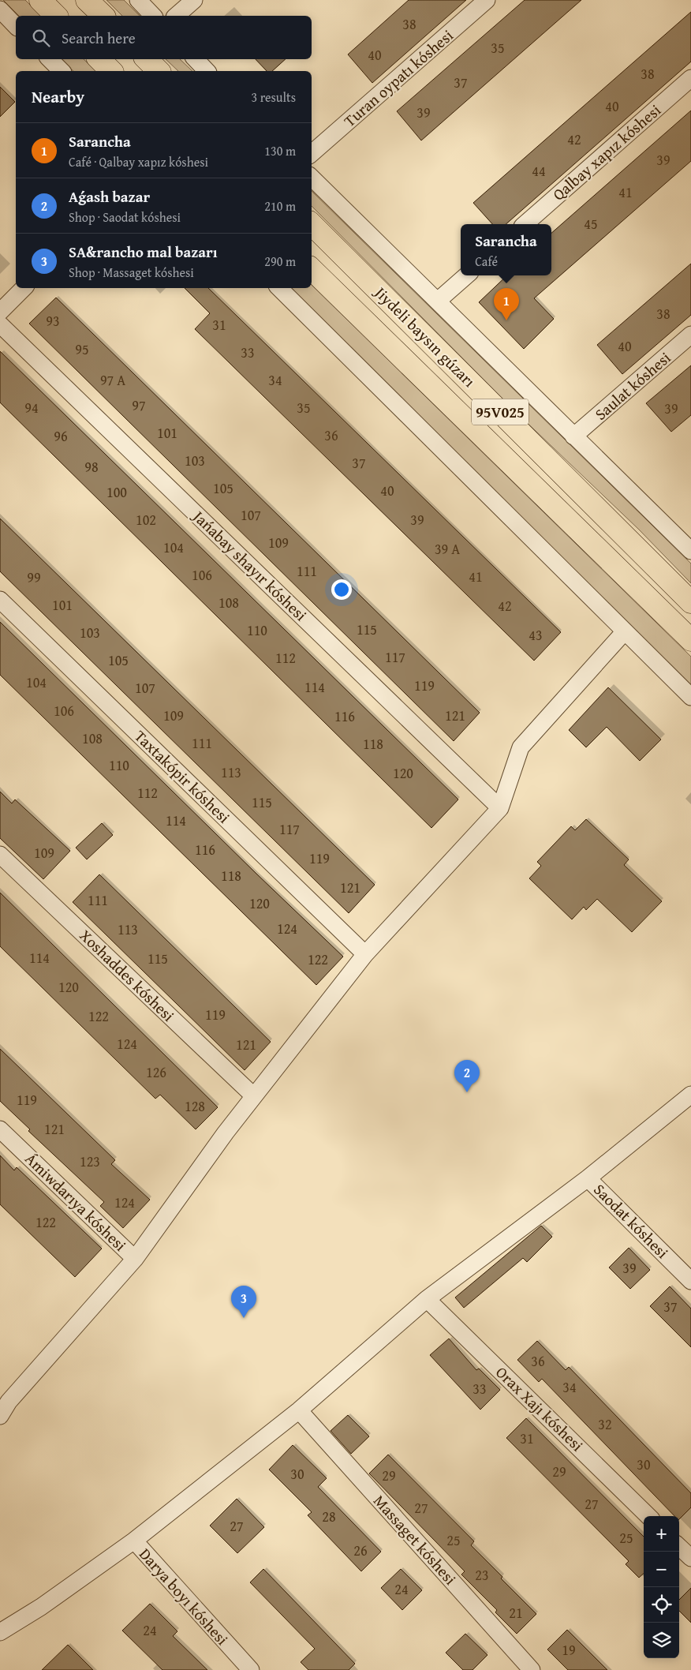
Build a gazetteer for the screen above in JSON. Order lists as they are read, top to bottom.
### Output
{
  "streets": {
    "main road": ["Jiydeli baysın gúzarı", "95V025"],
    "street": [
      "Turan oypatı kóshesi",
      "Qalbay xapız kóshesi",
      "Saulat kóshesi",
      "Jańabay shayır kóshesi",
      "Taxtakópir kóshesi",
      "Xoshaddes kóshesi",
      "Ámiwdarıya kóshesi",
      "Saodat kóshesi",
      "Orax Xajı kóshesi",
      "Massaget kóshesi",
      "Darya boyı kóshesi"
    ]
  },
  "house_numbers": [
    "38",
    "35",
    "40",
    "38",
    "37",
    "40",
    "39",
    "42",
    "39",
    "44",
    "41",
    "45",
    "38",
    "93",
    "31",
    "40",
    "95",
    "33",
    "97 А",
    "34",
    "97",
    "94",
    "35",
    "39",
    "101",
    "36",
    "96",
    "103",
    "37",
    "98",
    "105",
    "40",
    "100",
    "107",
    "102",
    "39",
    "109",
    "104",
    "39 А",
    "111",
    "106",
    "41",
    "99",
    "108",
    "101",
    "42",
    "115",
    "110",
    "103",
    "43",
    "117",
    "112",
    "105",
    "104",
    "119",
    "114",
    "107",
    "106",
    "109",
    "121",
    "116",
    "108",
    "111",
    "118",
    "110",
    "113",
    "120",
    "112",
    "115",
    "114",
    "117",
    "116",
    "109",
    "119",
    "118",
    "121",
    "111",
    "120",
    "124",
    "113",
    "114",
    "115",
    "122",
    "120",
    "119",
    "122",
    "124",
    "121",
    "126",
    "119",
    "128",
    "121",
    "123",
    "124",
    "122",
    "39",
    "37",
    "36",
    "34",
    "33",
    "32",
    "31",
    "30",
    "29",
    "30",
    "29",
    "27",
    "27",
    "28",
    "27",
    "25",
    "25",
    "26",
    "23",
    "24",
    "21",
    "24",
    "19"
  ],
  "page": {
    "search": "Search here",
    "heading": ["Nearby", "3 results"],
    "list": [
      {
        "mark": "1",
        "name": "Sarancha",
        "note": "Café · Qalbay xapız kóshesi",
        "value": "130 m"
      },
      {
        "mark": "2",
        "name": "Aǵash bazar",
        "note": "Shop · Saodat kóshesi",
        "value": "210 m"
      },
      {
        "mark": "3",
        "name": "SA&rancho mal bazarı",
        "note": "Shop · Massaget kóshesi",
        "value": "290 m"
      }
    ],
    "popup": ["Sarancha", "Café"],
    "pins": ["1", "2", "3"],
    "map_buttons": ["+", "−"]
  }
}
